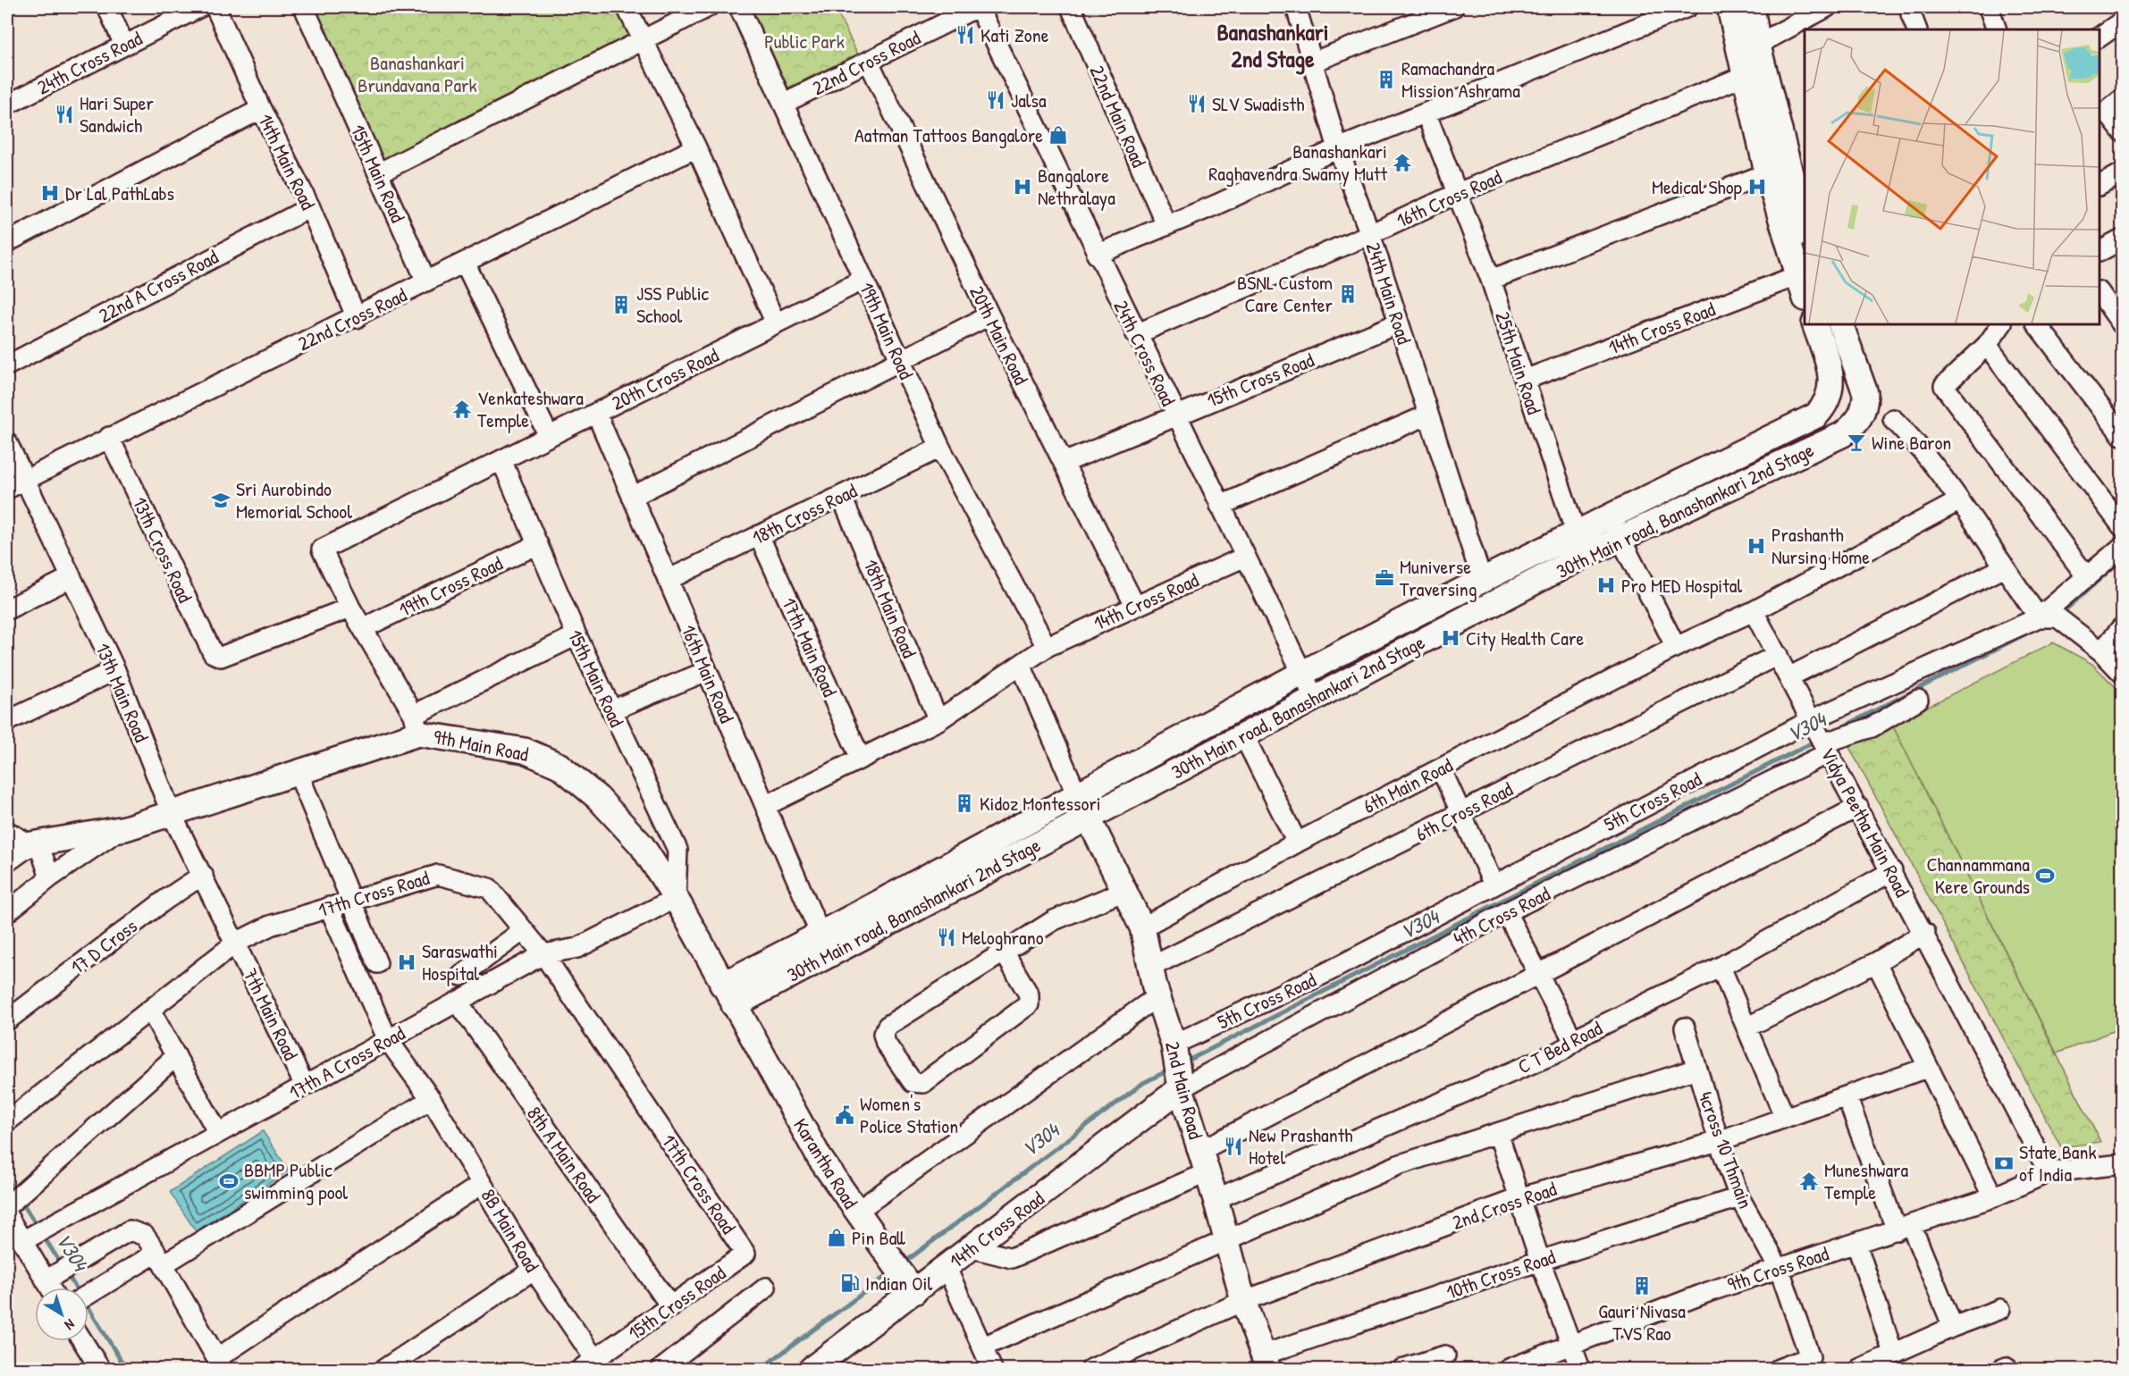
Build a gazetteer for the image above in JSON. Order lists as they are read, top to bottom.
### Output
{
  "streets": {
    "main road": [
      "14th Cross Road",
      "30th Main road, Banashankari 2nd Stage",
      "9th Main Road",
      "2nd Main Road",
      "Karantha Road"
    ],
    "street": [
      "24th Cross Road",
      "22nd Cross Road",
      "22nd Main Road",
      "14th Main Road",
      "15th Main Road",
      "16th Cross Road",
      "22nd A Cross Road",
      "24th Main Road",
      "19th Main Road",
      "20th Main Road",
      "25th Main Road",
      "20th Cross Road",
      "15th Cross Road",
      "18th Cross Road",
      "13th Cross Road",
      "19th Cross Road",
      "18th Main Road",
      "17th Main Road",
      "16th Main Road",
      "13th Main Road",
      "6th Main Road",
      "5th Cross Road",
      "6th Cross Road",
      "Vidya Peetha Main Road",
      "17th Cross Road",
      "4th Cross Road",
      "17 D Cross",
      "7th Main Road",
      "C T Bed Road",
      "17th A Cross Road",
      "4cross 10 Thmain",
      "8th A Main Road",
      "2nd Cross Road",
      "8B Main Road",
      "9th Cross Road",
      "10th Cross Road"
    ]
  },
  "crossings": [
    ["24th Cross Road", "22nd Cross Road"],
    ["24th Cross Road", "16th Cross Road"],
    ["24th Cross Road", "14th Cross Road"],
    ["24th Cross Road", "15th Cross Road"],
    ["24th Cross Road", "30th Main road, Banashankari 2nd Stage"],
    ["22nd Cross Road", "14th Main Road"],
    ["22nd Cross Road", "15th Main Road"],
    ["22nd Cross Road", "19th Main Road"],
    ["22nd Cross Road", "20th Main Road"],
    ["22nd Cross Road", "13th Cross Road"],
    ["22nd Cross Road", "13th Main Road"],
    ["14th Main Road", "22nd A Cross Road"],
    ["15th Main Road", "20th Cross Road"],
    ["15th Main Road", "19th Cross Road"],
    ["15th Main Road", "9th Main Road"],
    ["15th Main Road", "17th A Cross Road"],
    ["16th Cross Road", "24th Main Road"],
    ["16th Cross Road", "25th Main Road"],
    ["24th Main Road", "15th Cross Road"],
    ["24th Main Road", "30th Main road, Banashankari 2nd Stage"],
    ["14th Cross Road", "19th Main Road"],
    ["14th Cross Road", "20th Main Road"],
    ["14th Cross Road", "25th Main Road"],
    ["14th Cross Road", "18th Main Road"],
    ["14th Cross Road", "17th Main Road"],
    ["14th Cross Road", "16th Main Road"],
    ["14th Cross Road", "5th Cross Road"],
    ["14th Cross Road", "4th Cross Road"],
    ["14th Cross Road", "2nd Main Road"],
    ["14th Cross Road", "Karantha Road"],
    ["19th Main Road", "20th Cross Road"],
    ["19th Main Road", "18th Cross Road"],
    ["20th Main Road", "15th Cross Road"],
    ["25th Main Road", "30th Main road, Banashankari 2nd Stage"],
    ["20th Cross Road", "13th Cross Road"],
    ["20th Cross Road", "16th Main Road"],
    ["15th Cross Road", "17th Cross Road"],
    ["15th Cross Road", "8th A Main Road"],
    ["15th Cross Road", "8B Main Road"],
    ["30th Main road, Banashankari 2nd Stage", "16th Main Road"],
    ["30th Main road, Banashankari 2nd Stage", "9th Main Road"],
    ["30th Main road, Banashankari 2nd Stage", "2nd Main Road"],
    ["18th Cross Road", "18th Main Road"],
    ["18th Cross Road", "17th Main Road"],
    ["18th Cross Road", "16th Main Road"],
    ["13th Main Road", "9th Main Road"],
    ["13th Main Road", "17th Cross Road"],
    ["13th Main Road", "17 D Cross"],
    ["13th Main Road", "7th Main Road"],
    ["9th Main Road", "17th A Cross Road"],
    ["9th Main Road", "Karantha Road"],
    ["6th Main Road", "2nd Main Road"],
    ["5th Cross Road", "Vidya Peetha Main Road"],
    ["5th Cross Road", "4th Cross Road"],
    ["5th Cross Road", "2nd Main Road"],
    ["6th Cross Road", "Vidya Peetha Main Road"],
    ["6th Cross Road", "2nd Main Road"],
    ["Vidya Peetha Main Road", "4th Cross Road"],
    ["Vidya Peetha Main Road", "C T Bed Road"],
    ["Vidya Peetha Main Road", "9th Cross Road"],
    ["17th Cross Road", "7th Main Road"],
    ["17th Cross Road", "17th A Cross Road"],
    ["17th Cross Road", "8B Main Road"],
    ["4th Cross Road", "2nd Main Road"],
    ["7th Main Road", "17th A Cross Road"],
    ["C T Bed Road", "2nd Main Road"],
    ["17th A Cross Road", "8th A Main Road"],
    ["17th A Cross Road", "8B Main Road"],
    ["2nd Main Road", "2nd Cross Road"],
    ["2nd Main Road", "10th Cross Road"],
    ["4cross 10 Thmain", "2nd Cross Road"],
    ["4cross 10 Thmain", "9th Cross Road"],
    ["4cross 10 Thmain", "10th Cross Road"]
  ],
  "districts": ["Banashankari 2nd Stage"],
  "water": ["V304"],
  "parks": ["Public Park", "Banashankari Brundavana Park"],
  "places": {
    "restaurant": [
      "Kati Zone",
      "Jalsa",
      "SLV Swadisth",
      "Hari Super Sandwich",
      "Meloghrano",
      "New Prashanth Hotel"
    ],
    "building": [
      "Ramachandra Mission Ashrama",
      "BSNL Custom Care Center",
      "JSS Public School",
      "Kidoz Montessori",
      "Gauri Nivasa TVS Rao"
    ],
    "shop": ["Aatman Tattoos Bangalore", "Pin Ball"],
    "temple": ["Banashankari Raghavendra Swamy Mutt", "Venkateshwara Temple", "Muneshwara Temple"],
    "hospital": [
      "Bangalore Nethralaya",
      "Medical Shop",
      "Dr Lal PathLabs",
      "Prashanth Nursing Home",
      "Pro MED Hospital",
      "City Health Care",
      "Saraswathi Hospital"
    ],
    "bar": ["Wine Baron"],
    "school or university": ["Sri Aurobindo Memorial School"],
    "office": ["Muniverse Traversing"],
    "sports": ["Channammana Kere Grounds", "BBMP Public swimming pool"],
    "public building": ["Women's Police Station"],
    "bank": ["State Bank of India"],
    "fuel station": ["Indian Oil"]
  },
  "north": "bottom right"
}
